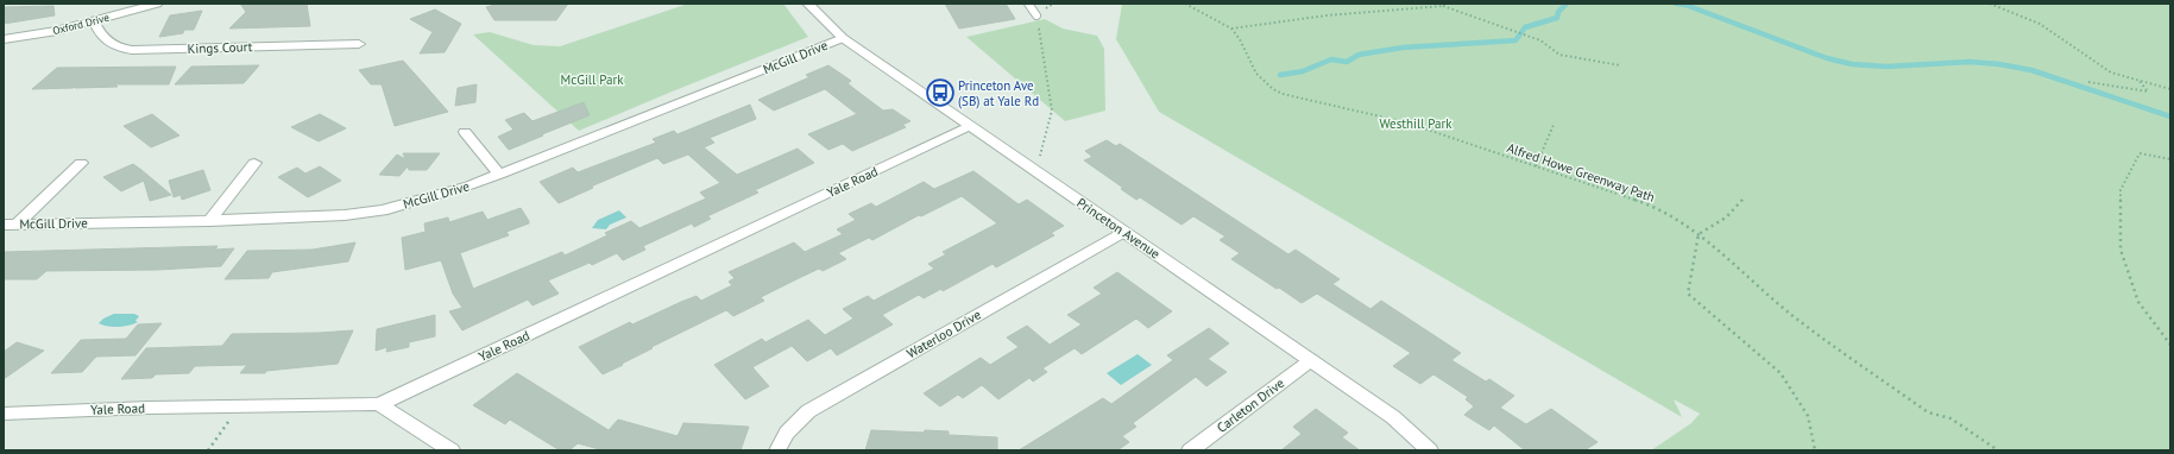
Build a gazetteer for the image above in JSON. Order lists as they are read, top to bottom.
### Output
{
  "streets": {
    "street": [
      "Oxford Drive",
      "Kings Court",
      "McGill Drive",
      "Yale Road",
      "Princeton Avenue",
      "Waterloo Drive",
      "Carleton Drive"
    ],
    "path": ["Alfred Howe Greenway Path"]
  },
  "crossings": [
    ["Oxford Drive", "Kings Court"],
    ["McGill Drive", "Princeton Avenue"],
    ["Yale Road", "Princeton Avenue"],
    ["Princeton Avenue", "Waterloo Drive"],
    ["Princeton Avenue", "Carleton Drive"]
  ],
  "parks": ["McGill Park", "Westhill Park"],
  "places": {
    "bus stop": ["Princeton Ave (SB) at Yale Rd"]
  }
}
